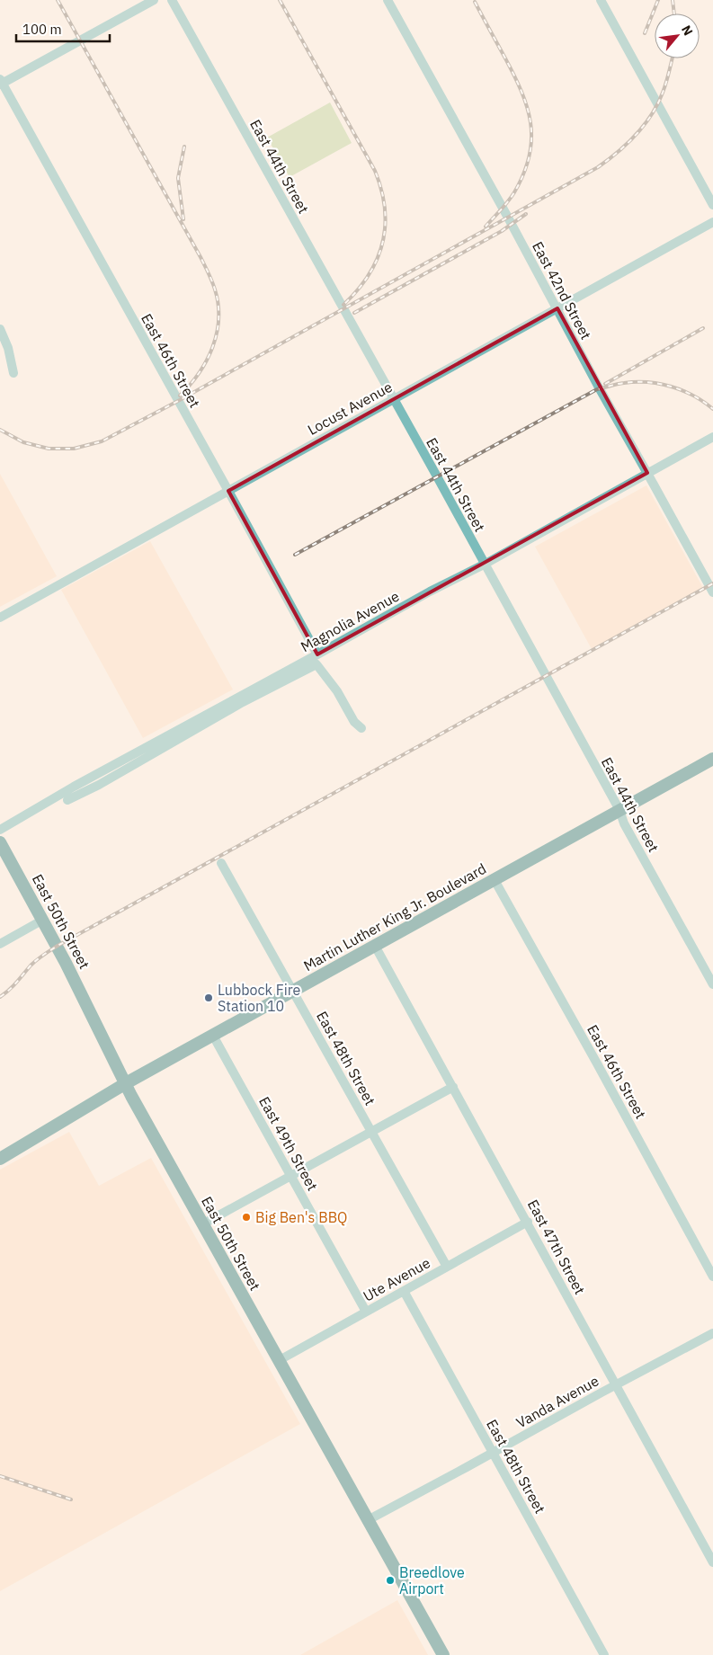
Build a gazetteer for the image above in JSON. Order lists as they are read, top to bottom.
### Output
{
  "streets": {
    "main road": ["Martin Luther King Jr. Boulevard", "East 50th Street"],
    "street": [
      "East 44th Street",
      "East 42nd Street",
      "East 46th Street",
      "Locust Avenue",
      "Magnolia Avenue",
      "East 48th Street",
      "East 49th Street",
      "East 47th Street",
      "Ute Avenue",
      "Vanda Avenue"
    ]
  },
  "crossings": [
    ["East 44th Street", "Locust Avenue"],
    ["East 44th Street", "Magnolia Avenue"],
    ["East 44th Street", "Martin Luther King Jr. Boulevard"],
    ["East 42nd Street", "Locust Avenue"],
    ["East 42nd Street", "Magnolia Avenue"],
    ["East 46th Street", "Locust Avenue"],
    ["East 46th Street", "Magnolia Avenue"],
    ["East 46th Street", "Martin Luther King Jr. Boulevard"],
    ["Martin Luther King Jr. Boulevard", "East 50th Street"],
    ["Martin Luther King Jr. Boulevard", "East 48th Street"],
    ["Martin Luther King Jr. Boulevard", "East 49th Street"],
    ["Martin Luther King Jr. Boulevard", "East 47th Street"],
    ["East 50th Street", "Ute Avenue"],
    ["East 50th Street", "Vanda Avenue"],
    ["East 48th Street", "Ute Avenue"],
    ["East 48th Street", "Vanda Avenue"],
    ["East 49th Street", "Ute Avenue"],
    ["East 47th Street", "Ute Avenue"],
    ["East 47th Street", "Vanda Avenue"]
  ],
  "places": ["Lubbock Fire Station 10", "Big Ben's BBQ", "Breedlove Airport"],
  "scale_bar": "100 m",
  "north": "top right"
}
